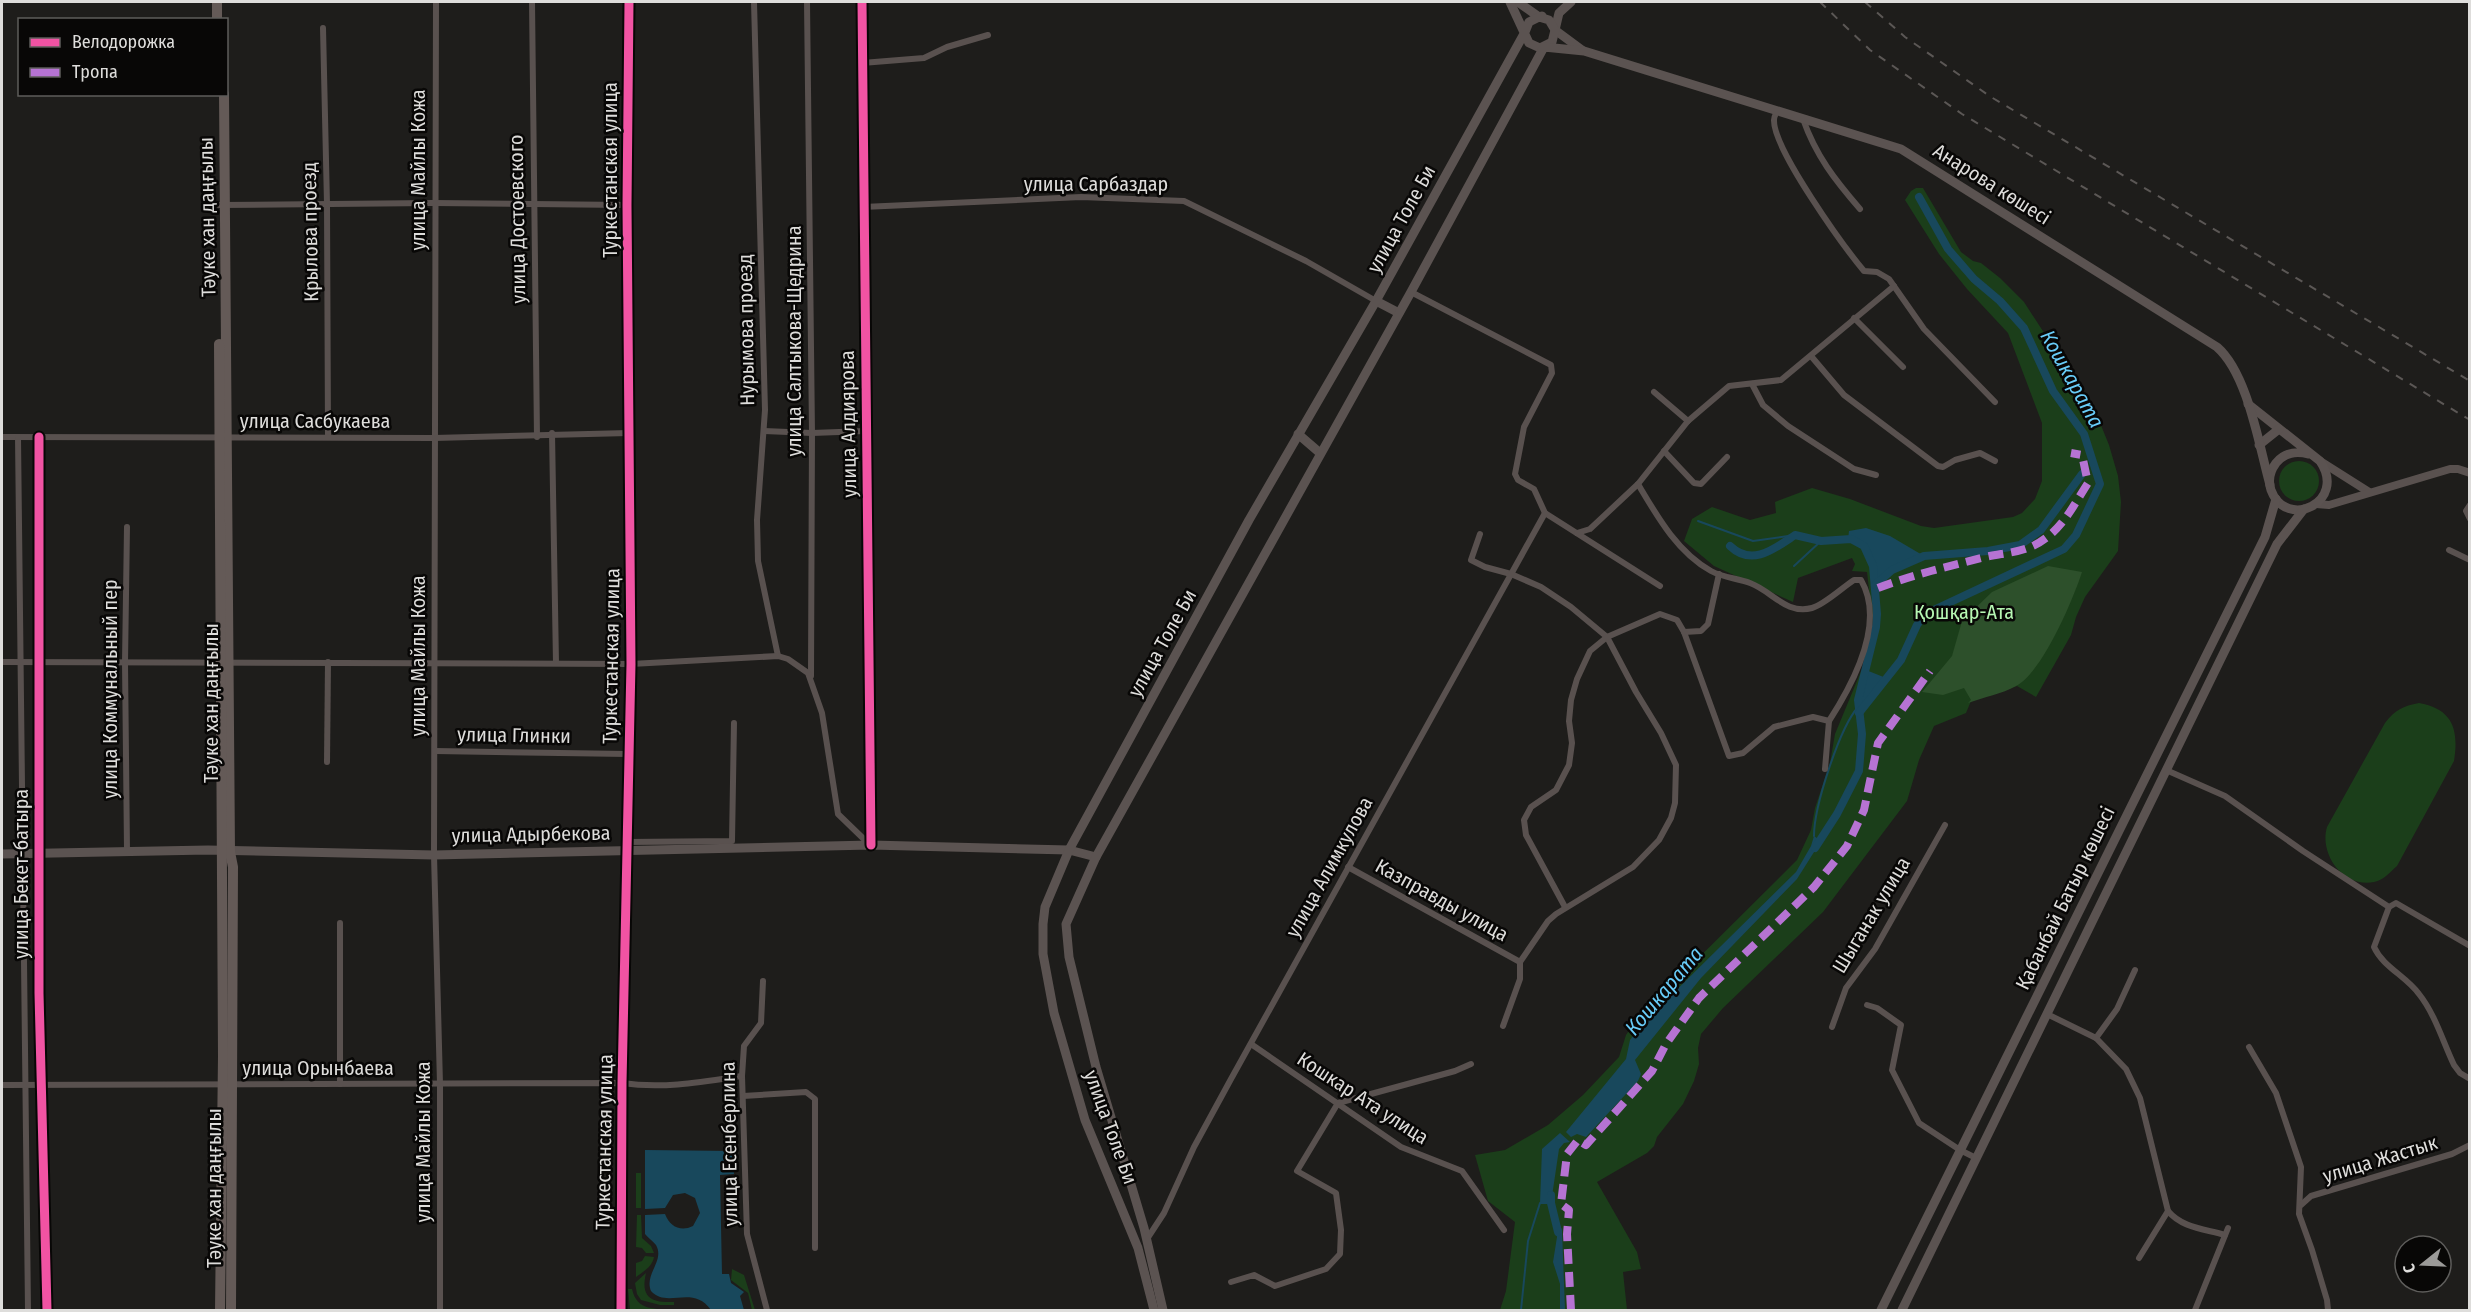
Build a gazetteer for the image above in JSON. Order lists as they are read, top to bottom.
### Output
{
  "streets": {
    "main road": [
      "Анарова көшесі",
      "Тәуке хан даңғылы",
      "улица Толе Би",
      "улица Адырбекова",
      "Қабанбай Батыр көшесі"
    ],
    "street": [
      "улица Майлы Кожа",
      "Туркестанская улица",
      "улица Сарбаздар",
      "улица Достоевского",
      "Крылова проезд",
      "Нурымова проезд",
      "улица Салтыкова-Щедрина",
      "улица Сасбукаева",
      "улица Алдиярова",
      "улица Коммунальный пер",
      "улица Глинки",
      "улица Алимкулова",
      "улица Бекет-батыра",
      "Казправды улица",
      "Шыганак улица",
      "улица Орынбаева",
      "Кошкар Ата улица",
      "улица Есенберлина",
      "улица Жастык"
    ]
  },
  "crossings": [
    ["улица Майлы Кожа", "улица Сасбукаева"],
    ["улица Майлы Кожа", "улица Глинки"],
    ["улица Майлы Кожа", "улица Адырбекова"],
    ["улица Майлы Кожа", "улица Орынбаева"],
    ["Туркестанская улица", "улица Сасбукаева"],
    ["Туркестанская улица", "улица Глинки"],
    ["Туркестанская улица", "улица Адырбекова"],
    ["Туркестанская улица", "улица Орынбаева"],
    ["улица Сарбаздар", "улица Толе Би"],
    ["улица Сарбаздар", "улица Алдиярова"],
    ["Анарова көшесі", "Қабанбай Батыр көшесі"],
    ["Тәуке хан даңғылы", "улица Сасбукаева"],
    ["Тәуке хан даңғылы", "улица Адырбекова"],
    ["Тәуке хан даңғылы", "улица Орынбаева"],
    ["улица Достоевского", "улица Сасбукаева"],
    ["улица Толе Би", "улица Адырбекова"],
    ["улица Толе Би", "улица Алимкулова"],
    ["Крылова проезд", "улица Сасбукаева"],
    ["улица Сасбукаева", "улица Бекет-батыра"],
    ["улица Алдиярова", "улица Адырбекова"],
    ["улица Коммунальный пер", "улица Адырбекова"],
    ["улица Адырбекова", "улица Бекет-батыра"],
    ["улица Алимкулова", "Казправды улица"],
    ["улица Алимкулова", "Кошкар Ата улица"],
    ["улица Бекет-батыра", "улица Орынбаева"],
    ["улица Орынбаева", "улица Есенберлина"]
  ],
  "water": ["Кошкарата"],
  "parks": ["Қошқар-Ата"],
  "legend": ["Велодорожка", "Тропа"],
  "north": "left"
}
